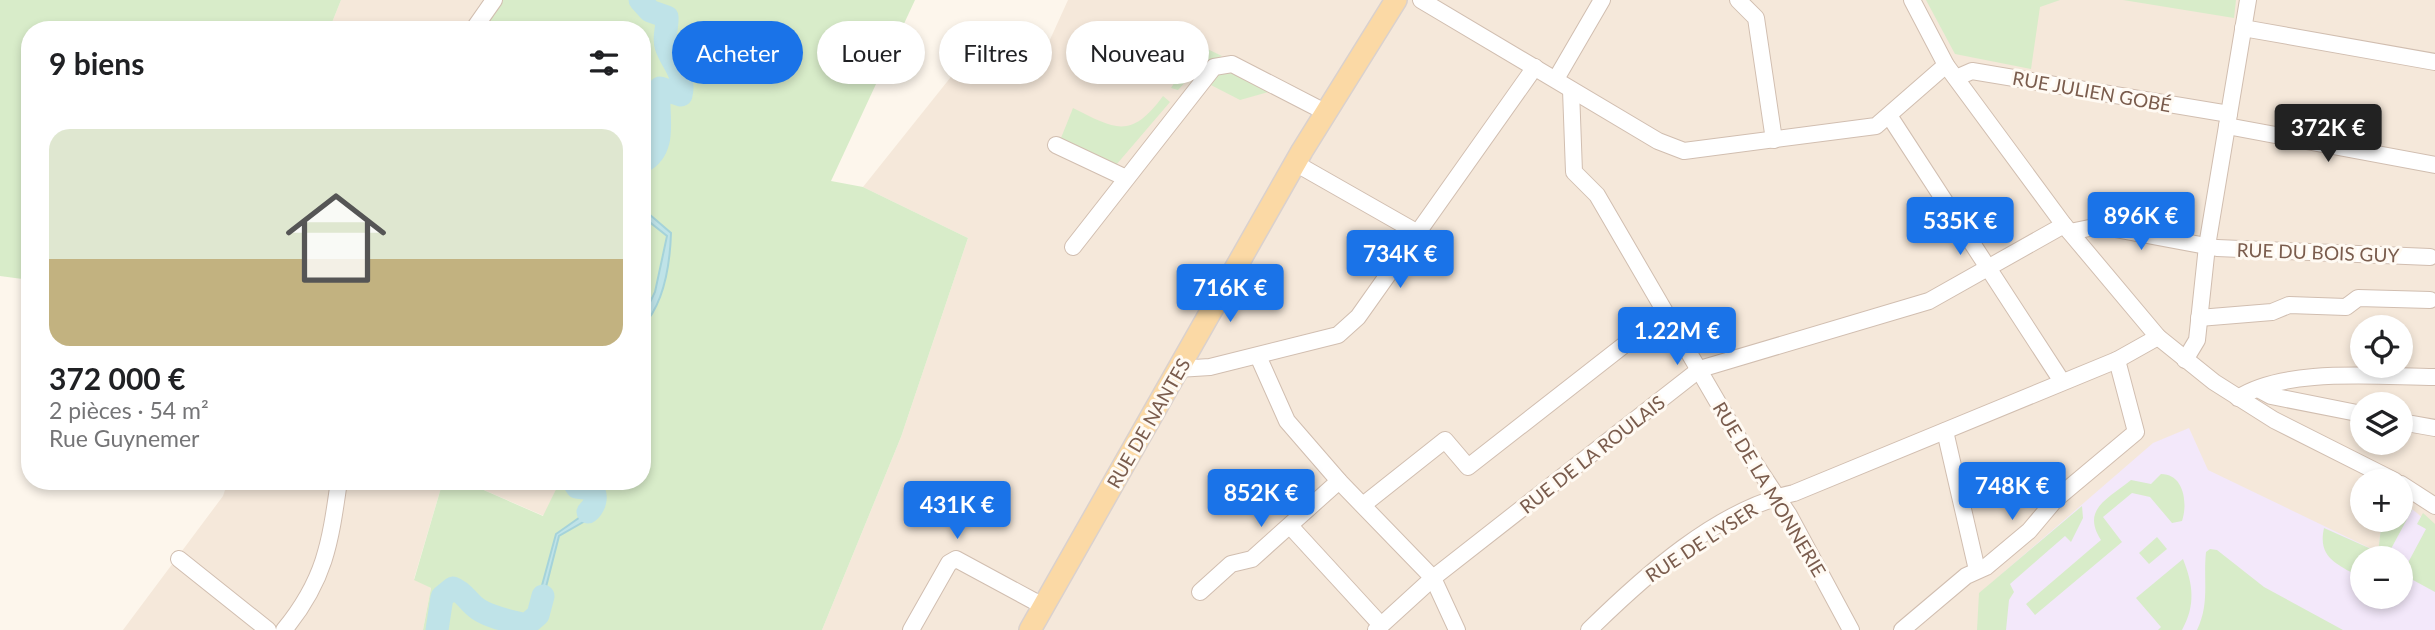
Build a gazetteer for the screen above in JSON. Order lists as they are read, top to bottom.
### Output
{
  "streets": {
    "main road": ["RUE DE NANTES"],
    "street": [
      "RUE JULIEN GOBÉ",
      "RUE DU BOIS GUY",
      "RUE DE LA ROULAIS",
      "RUE DE LA MONNERIE",
      "RUE DE L'YSER"
    ]
  },
  "crossings": [
    ["RUE DU BOIS GUY", "RUE DE LA ROULAIS"],
    ["RUE DE LA ROULAIS", "RUE DE LA MONNERIE"],
    ["RUE DE LA MONNERIE", "RUE DE L'YSER"]
  ],
  "page": {
    "chip": [
      "Acheter",
      "Louer",
      "Filtres",
      "Nouveau"
    ],
    "heading": "9 biens",
    "price": [
      "372K €",
      "896K €",
      "535K €",
      "734K €",
      "716K €",
      "1.22M €",
      "748K €",
      "852K €",
      "431K €"
    ],
    "list": [
      {
        "name": "372 000 €",
        "note": "2 pièces · 54 m² · Rue Guynemer"
      }
    ],
    "map_buttons": ["+", "−"]
  }
}
